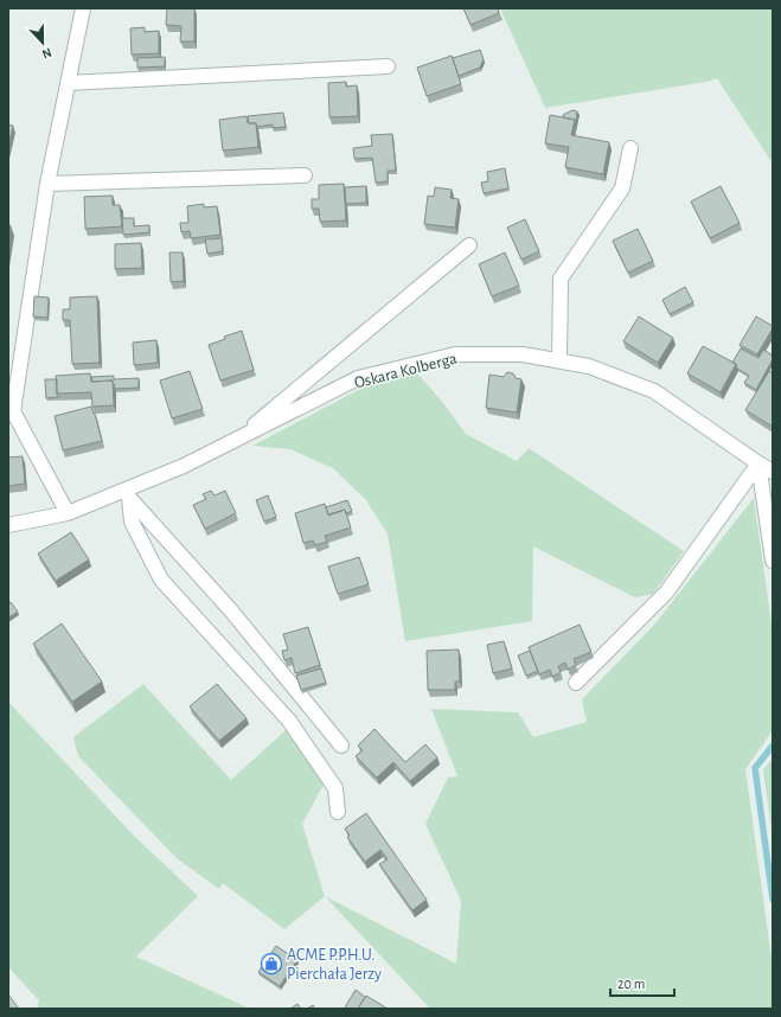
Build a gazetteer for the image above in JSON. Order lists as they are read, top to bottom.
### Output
{
  "streets": {
    "street": ["Oskara Kolberga"]
  },
  "places": {
    "shop": ["ACME P.P.H.U. Pierchała Jerzy"]
  },
  "scale_bar": "20 m",
  "north": "bottom"
}
